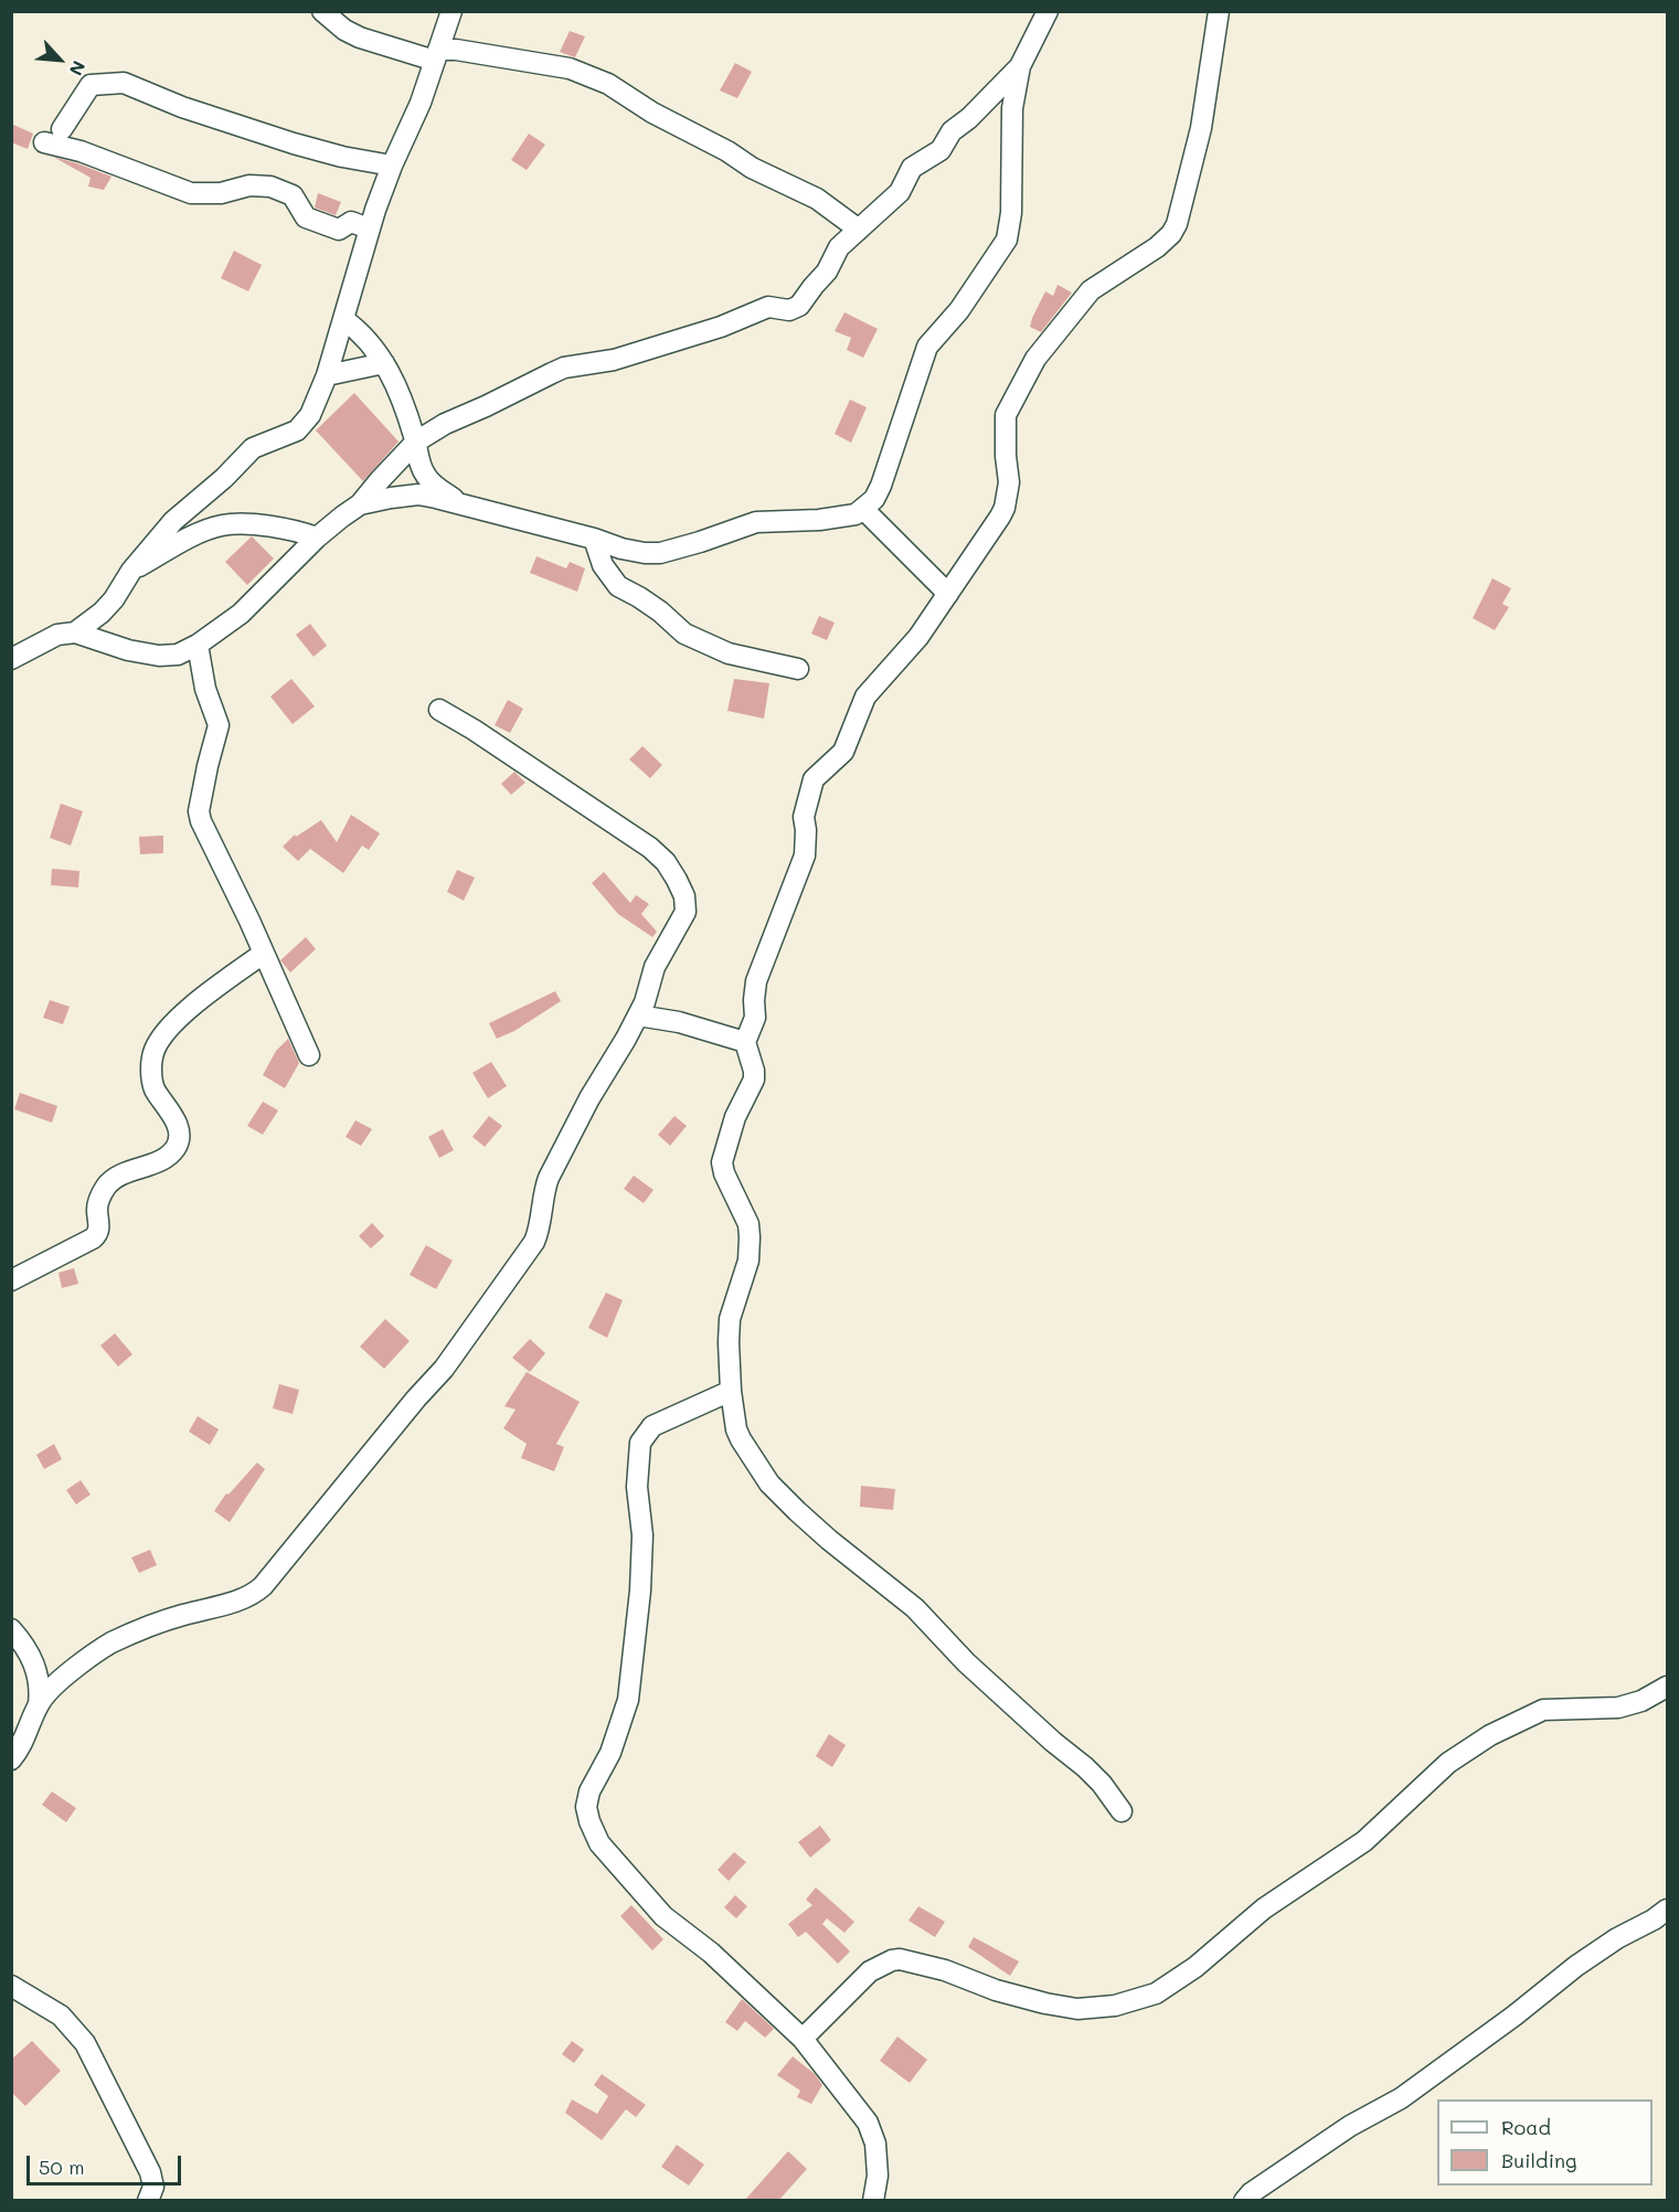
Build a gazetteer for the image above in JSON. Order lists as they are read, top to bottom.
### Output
{
  "legend": ["Road", "Building"],
  "scale_bar": "50 m",
  "north": "bottom right"
}
